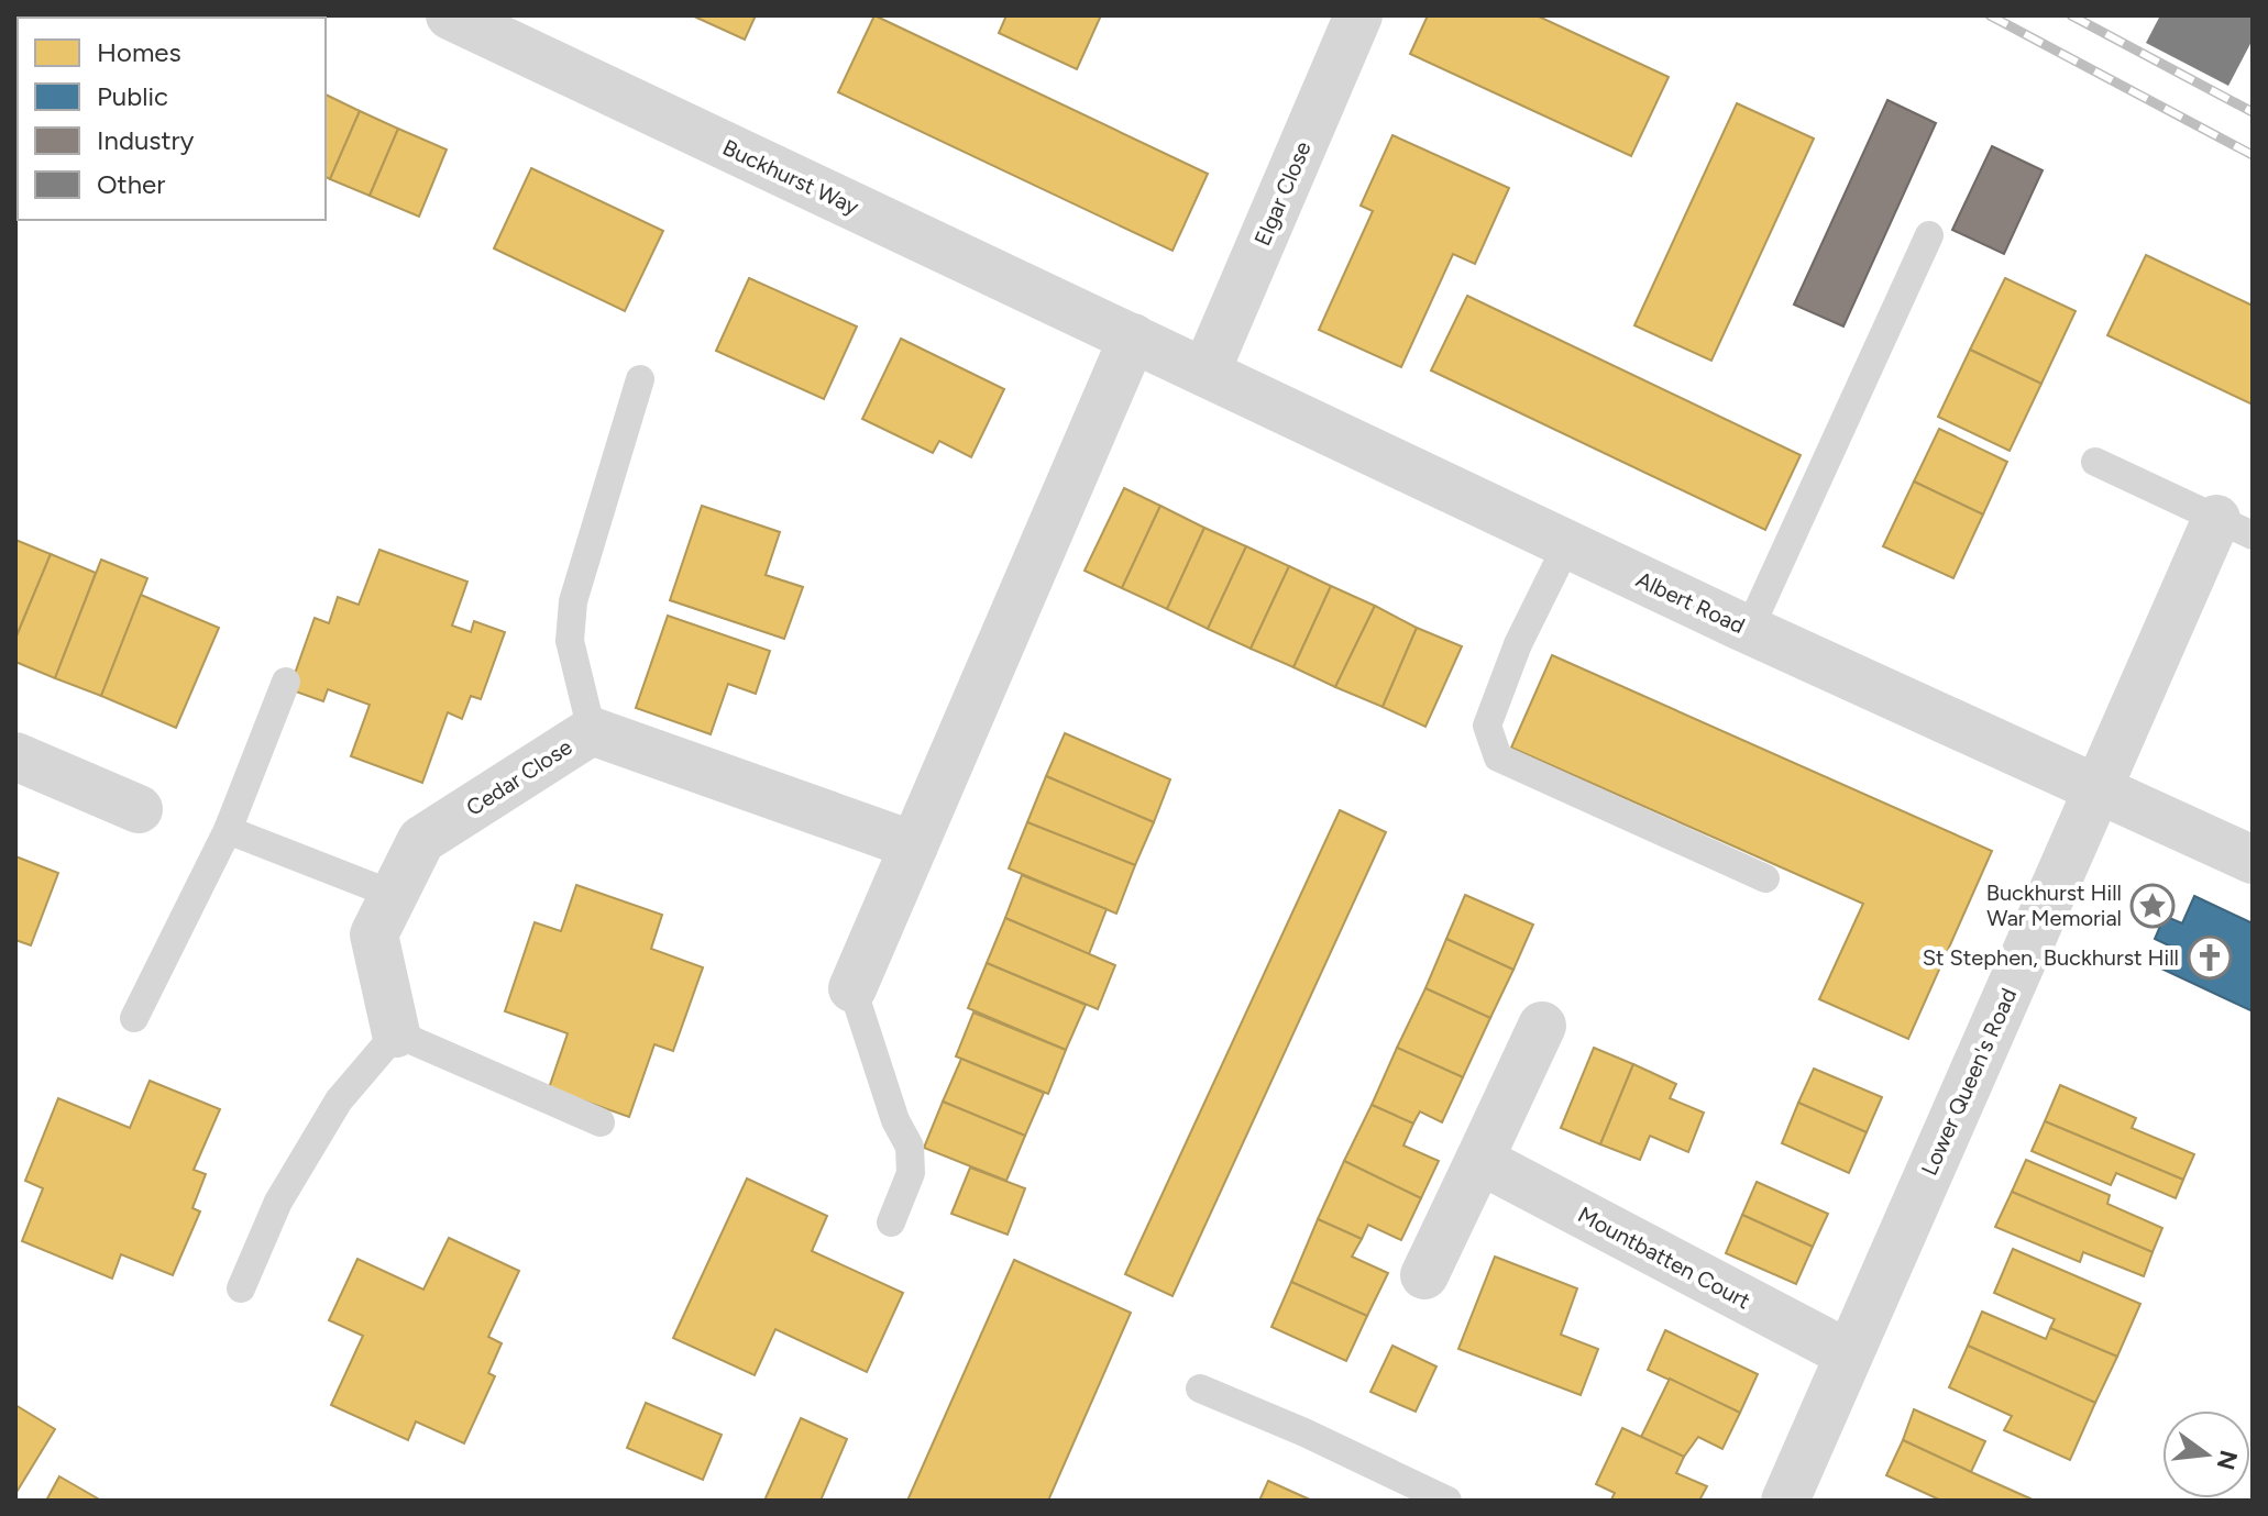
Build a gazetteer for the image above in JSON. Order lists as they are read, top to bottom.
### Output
{
  "streets": {
    "street": [
      "Buckhurst Way",
      "Elgar Close",
      "Albert Road",
      "Cedar Close",
      "Lower Queen's Road",
      "Mountbatten Court"
    ]
  },
  "crossings": [
    ["Buckhurst Way", "Albert Road"],
    ["Elgar Close", "Albert Road"],
    ["Albert Road", "Lower Queen's Road"],
    ["Lower Queen's Road", "Mountbatten Court"]
  ],
  "places": {
    "place": ["Buckhurst Hill War Memorial"],
    "church": ["St Stephen, Buckhurst Hill"]
  },
  "legend": [
    "Homes",
    "Public",
    "Industry",
    "Other"
  ],
  "north": "right"
}
